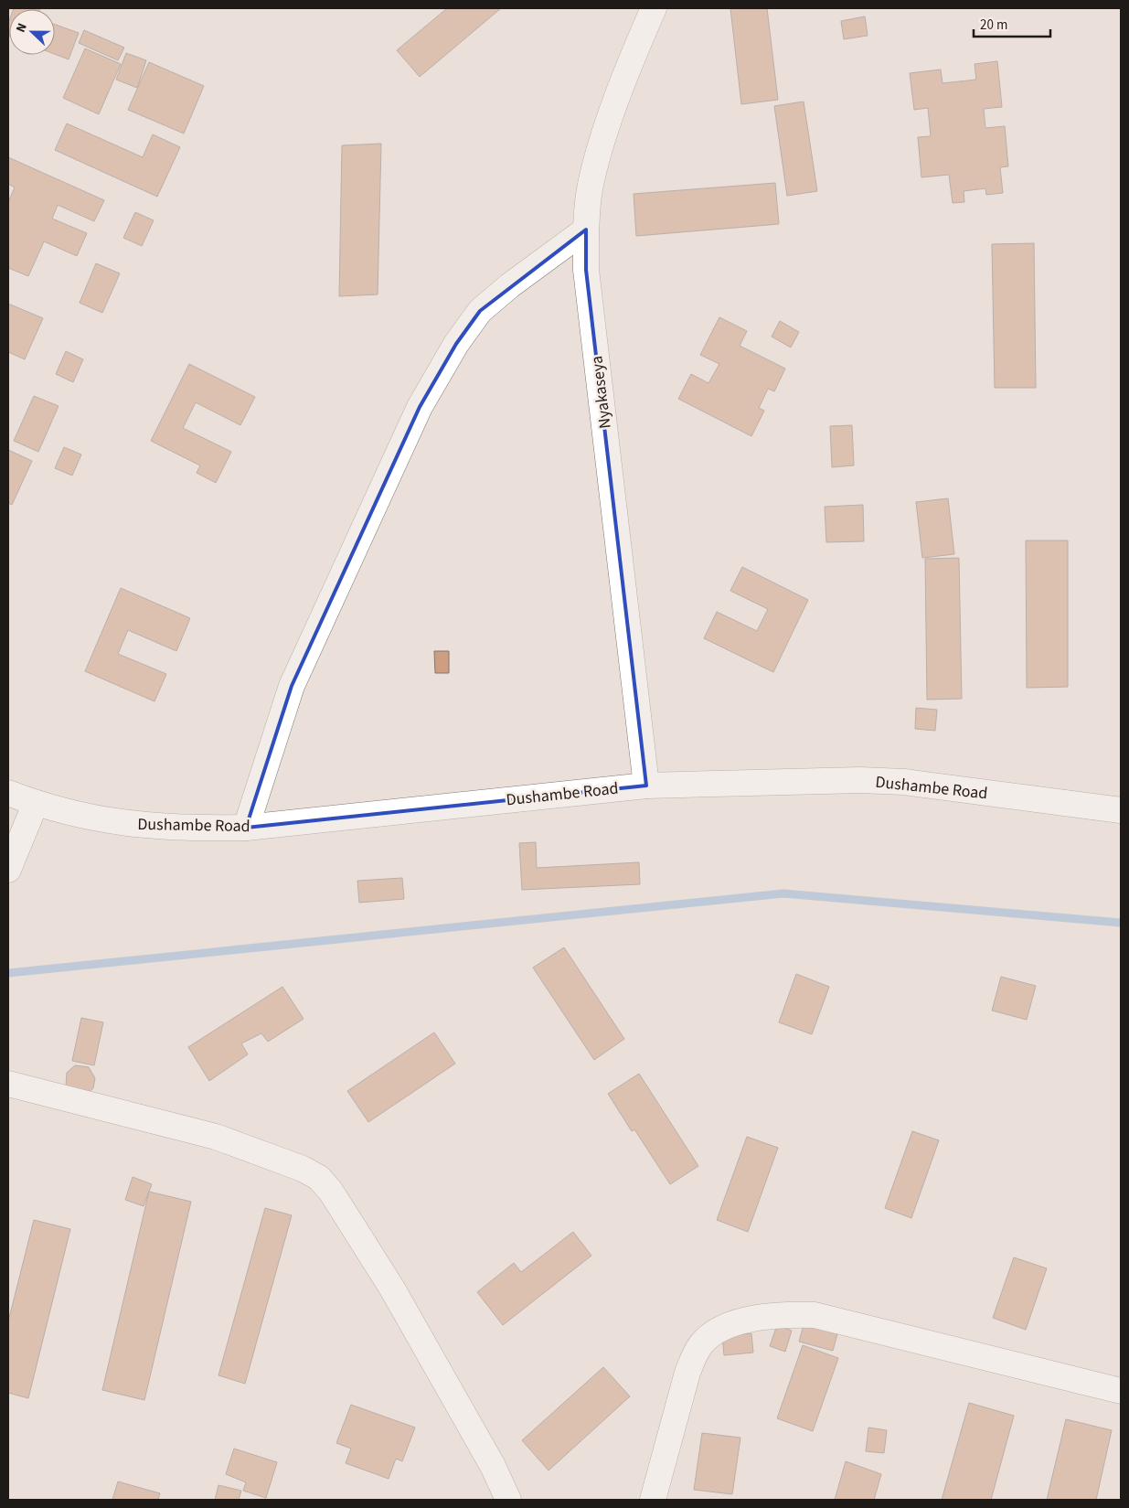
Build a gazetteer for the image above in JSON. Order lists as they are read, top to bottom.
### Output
{
  "streets": {
    "street": ["Nyakaseya", "Dushambe Road"]
  },
  "crossings": [
    ["Nyakaseya", "Dushambe Road"]
  ],
  "scale_bar": "20 m",
  "north": "left"
}
